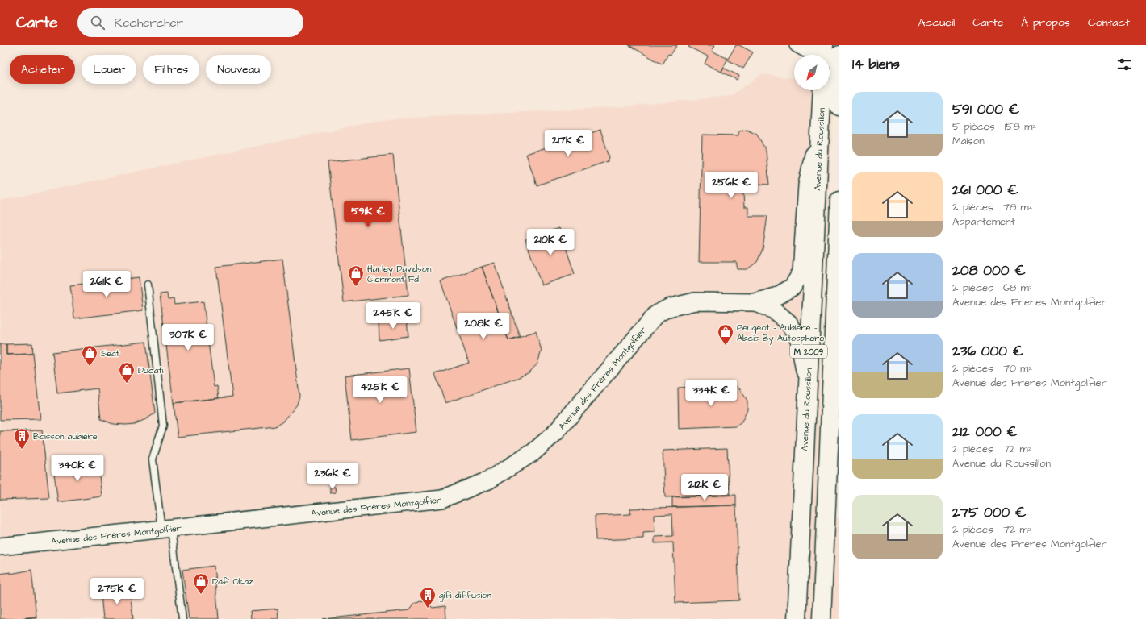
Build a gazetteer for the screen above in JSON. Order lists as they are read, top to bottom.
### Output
{
  "streets": {
    "main road": ["Avenue du Roussillon", "M 2009"],
    "street": ["Avenue des Frères Montgolfier"]
  },
  "places": {
    "shop": [
      "Harley Davidson Clermont Fd",
      "Peugeot - Aubiere - Abcis By Autosphere",
      "Seat",
      "Ducati",
      "Daf' Okaz"
    ],
    "building": ["Boisson aubière", "gifi diffusion"]
  },
  "north": "bottom left",
  "page": {
    "header": "Carte",
    "search": "Rechercher",
    "nav": [
      "Accueil",
      "Carte",
      "À propos",
      "Contact"
    ],
    "heading": "14 biens",
    "chip": [
      "Acheter",
      "Louer",
      "Filtres",
      "Nouveau"
    ],
    "list": [
      {
        "name": "591 000 €",
        "note": "5 pièces · 158 m² · Maison"
      },
      {
        "name": "261 000 €",
        "note": "2 pièces · 78 m² · Appartement"
      },
      {
        "name": "208 000 €",
        "note": "2 pièces · 68 m² · Avenue des Frères Montgolfier"
      },
      {
        "name": "236 000 €",
        "note": "2 pièces · 70 m² · Avenue des Frères Montgolfier"
      },
      {
        "name": "212 000 €",
        "note": "2 pièces · 72 m² · Avenue du Roussillon"
      },
      {
        "name": "275 000 €",
        "note": "2 pièces · 72 m² · Avenue des Frères Montgolfier"
      }
    ],
    "price": [
      "217K €",
      "256K €",
      "591K €",
      "210K €",
      "261K €",
      "245K €",
      "208K €",
      "307K €",
      "425K €",
      "334K €",
      "340K €",
      "236K €",
      "212K €",
      "275K €"
    ]
  }
}
